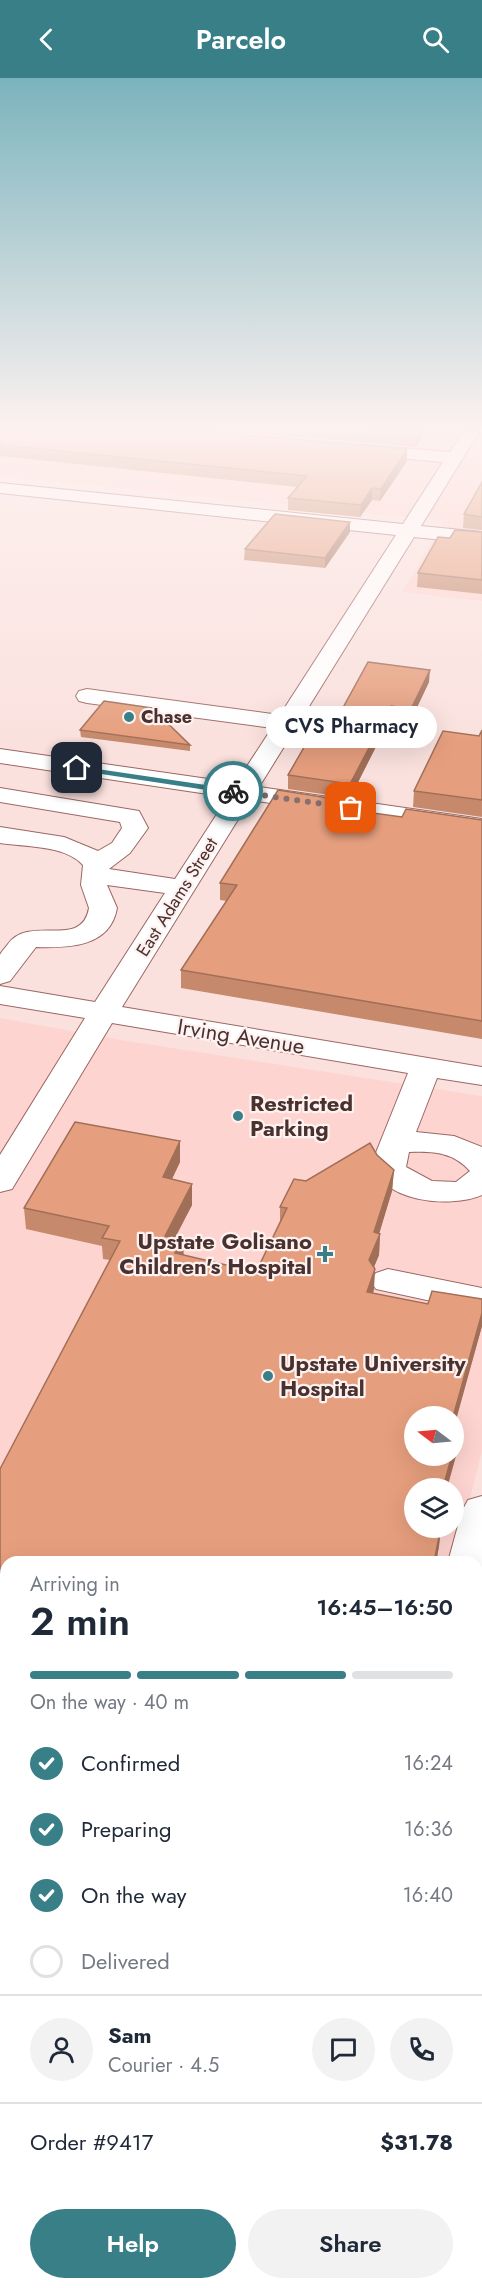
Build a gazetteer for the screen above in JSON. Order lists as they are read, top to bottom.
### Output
{
  "streets": {
    "street": ["East Adams Street", "Irving Avenue"]
  },
  "crossings": [
    ["East Adams Street", "Irving Avenue"]
  ],
  "places": {
    "other": [
      "Chase",
      "CVS Pharmacy",
      "Restricted Parking",
      "Upstate University Hospital"
    ],
    "health": ["Upstate Golisano Children's Hospital"]
  },
  "north": "left",
  "page": {
    "header": "Parcelo",
    "bubble": "CVS Pharmacy",
    "heading": ["2 min", "Arriving in", "16:45–16:50"],
    "panel": [
      "Sam",
      "Courier · 4.5",
      "Order #9417",
      "$31.78"
    ],
    "bar": "On the way · 40 m",
    "list": [
      ["Confirmed", "16:24"],
      ["Preparing", "16:36"],
      ["On the way", "16:40"],
      "Delivered"
    ],
    "buttons": ["Help", "Share"]
  }
}
